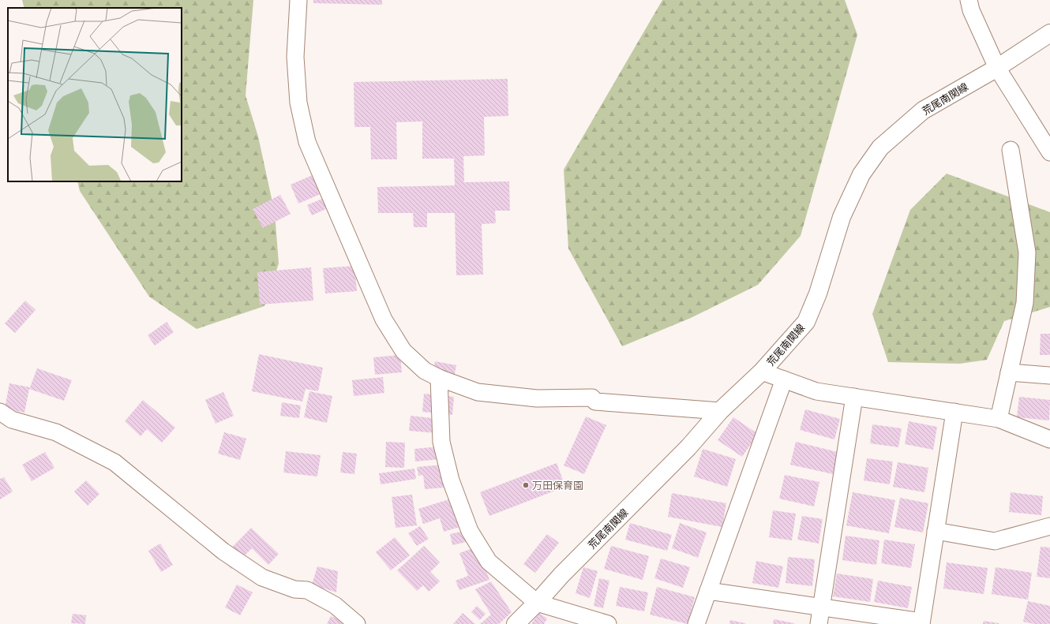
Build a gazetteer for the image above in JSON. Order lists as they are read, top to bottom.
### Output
{
  "streets": {
    "main road": ["荒尾南関線"]
  },
  "places": ["万田保育園"]
}
